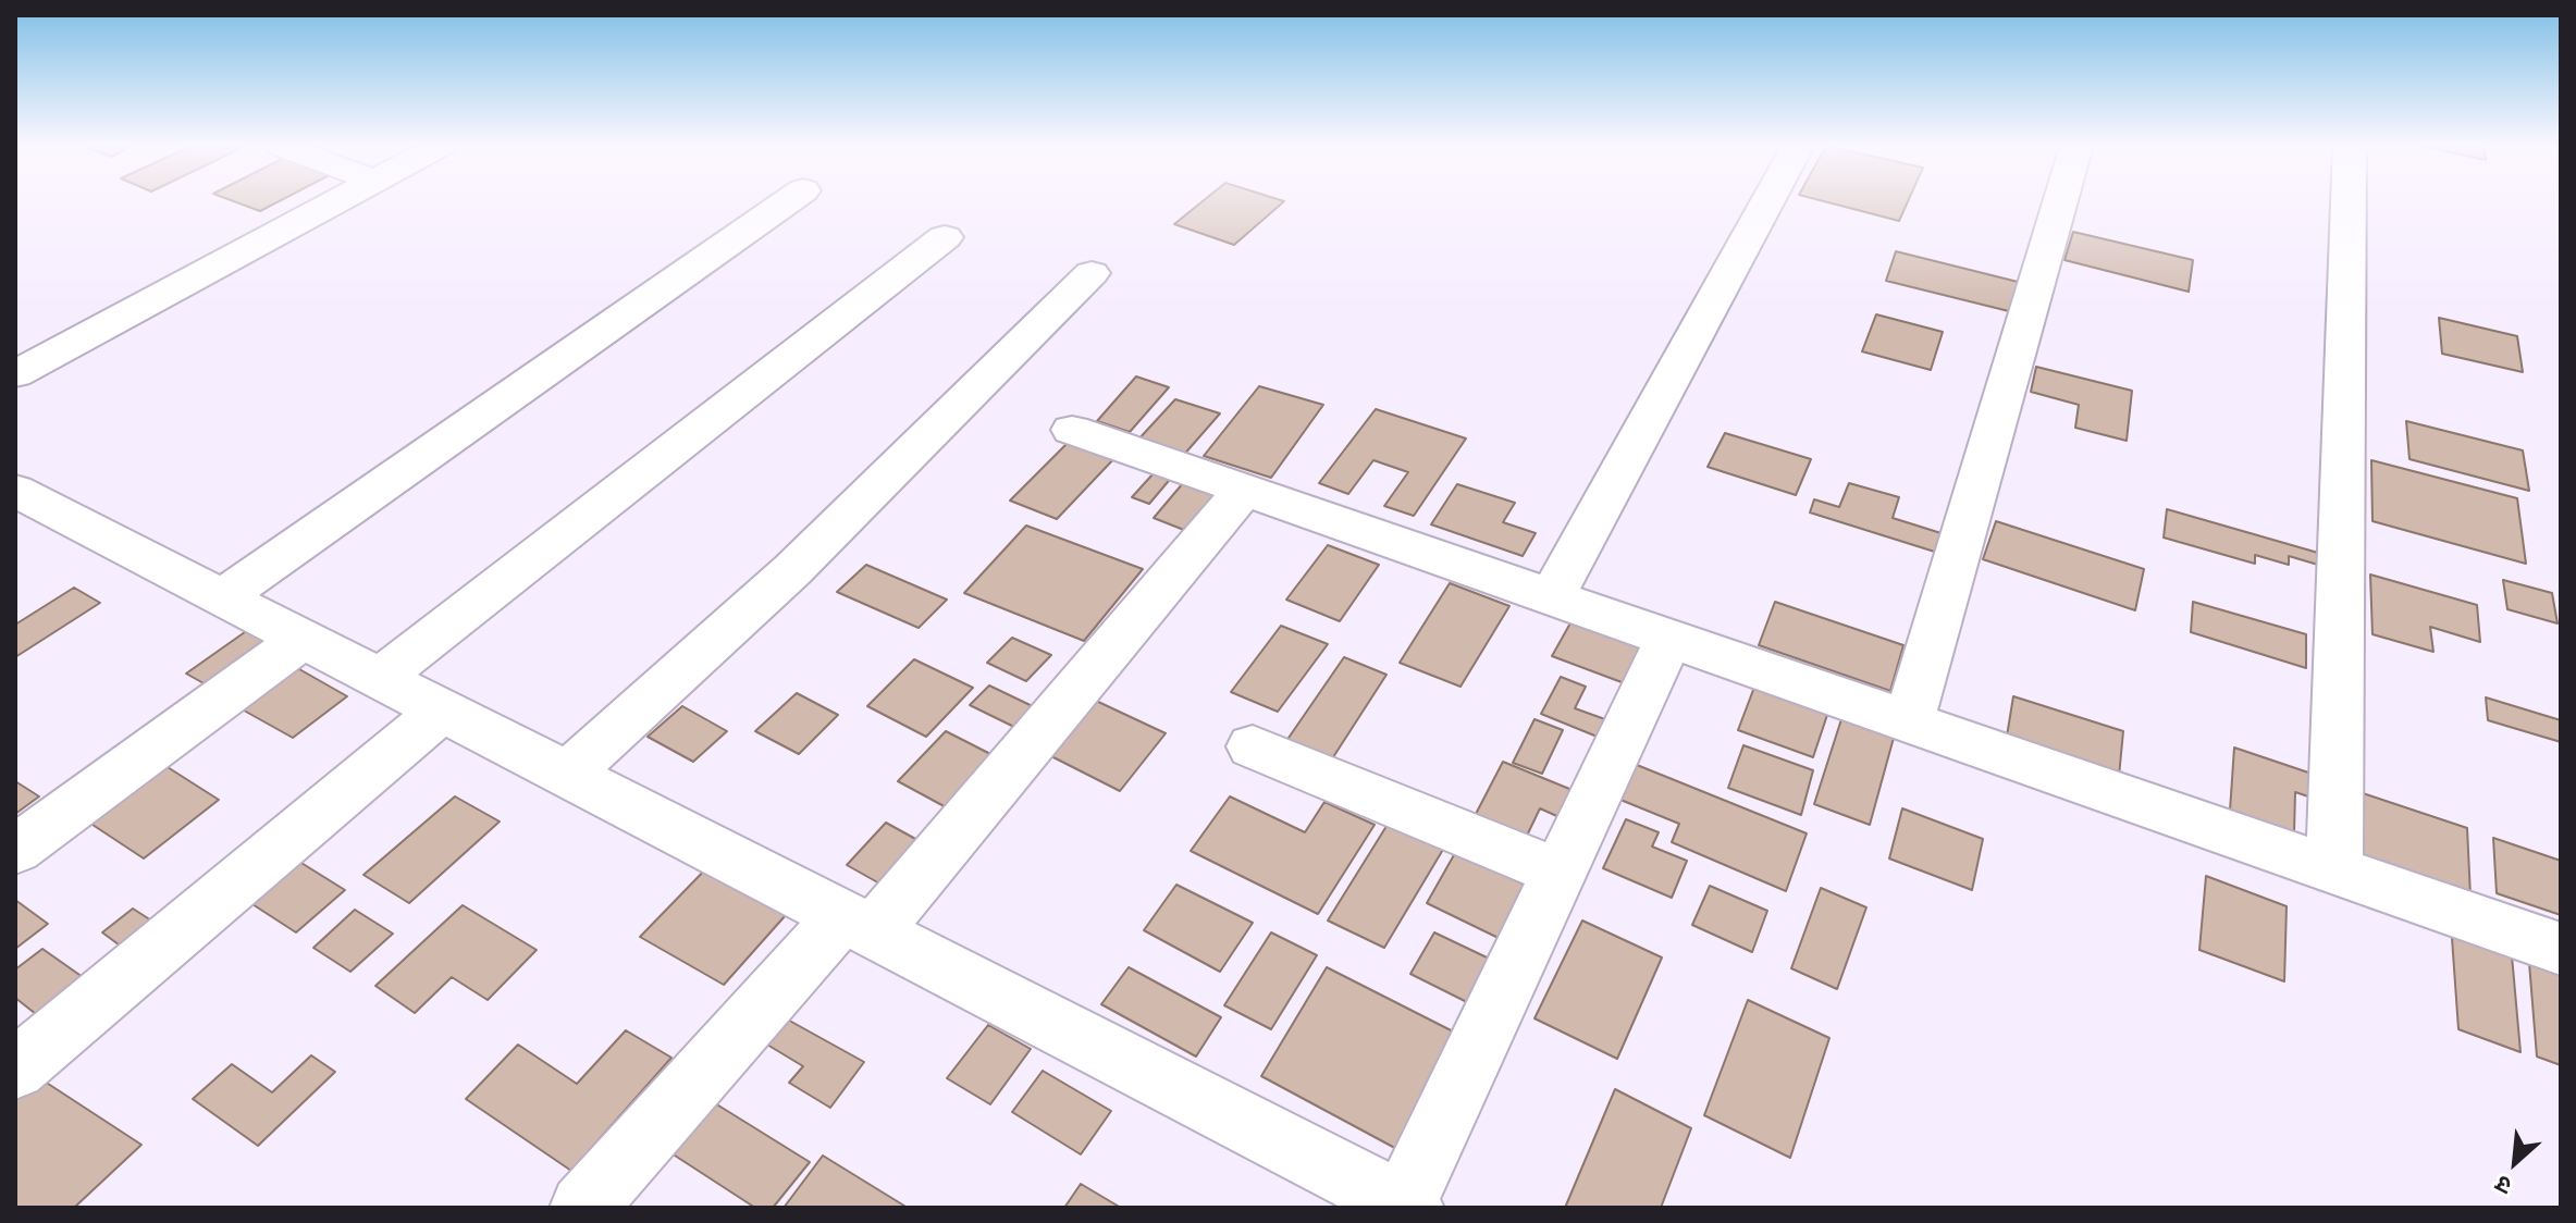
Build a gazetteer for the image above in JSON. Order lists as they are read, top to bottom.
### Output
{
  "north": "bottom left"
}
